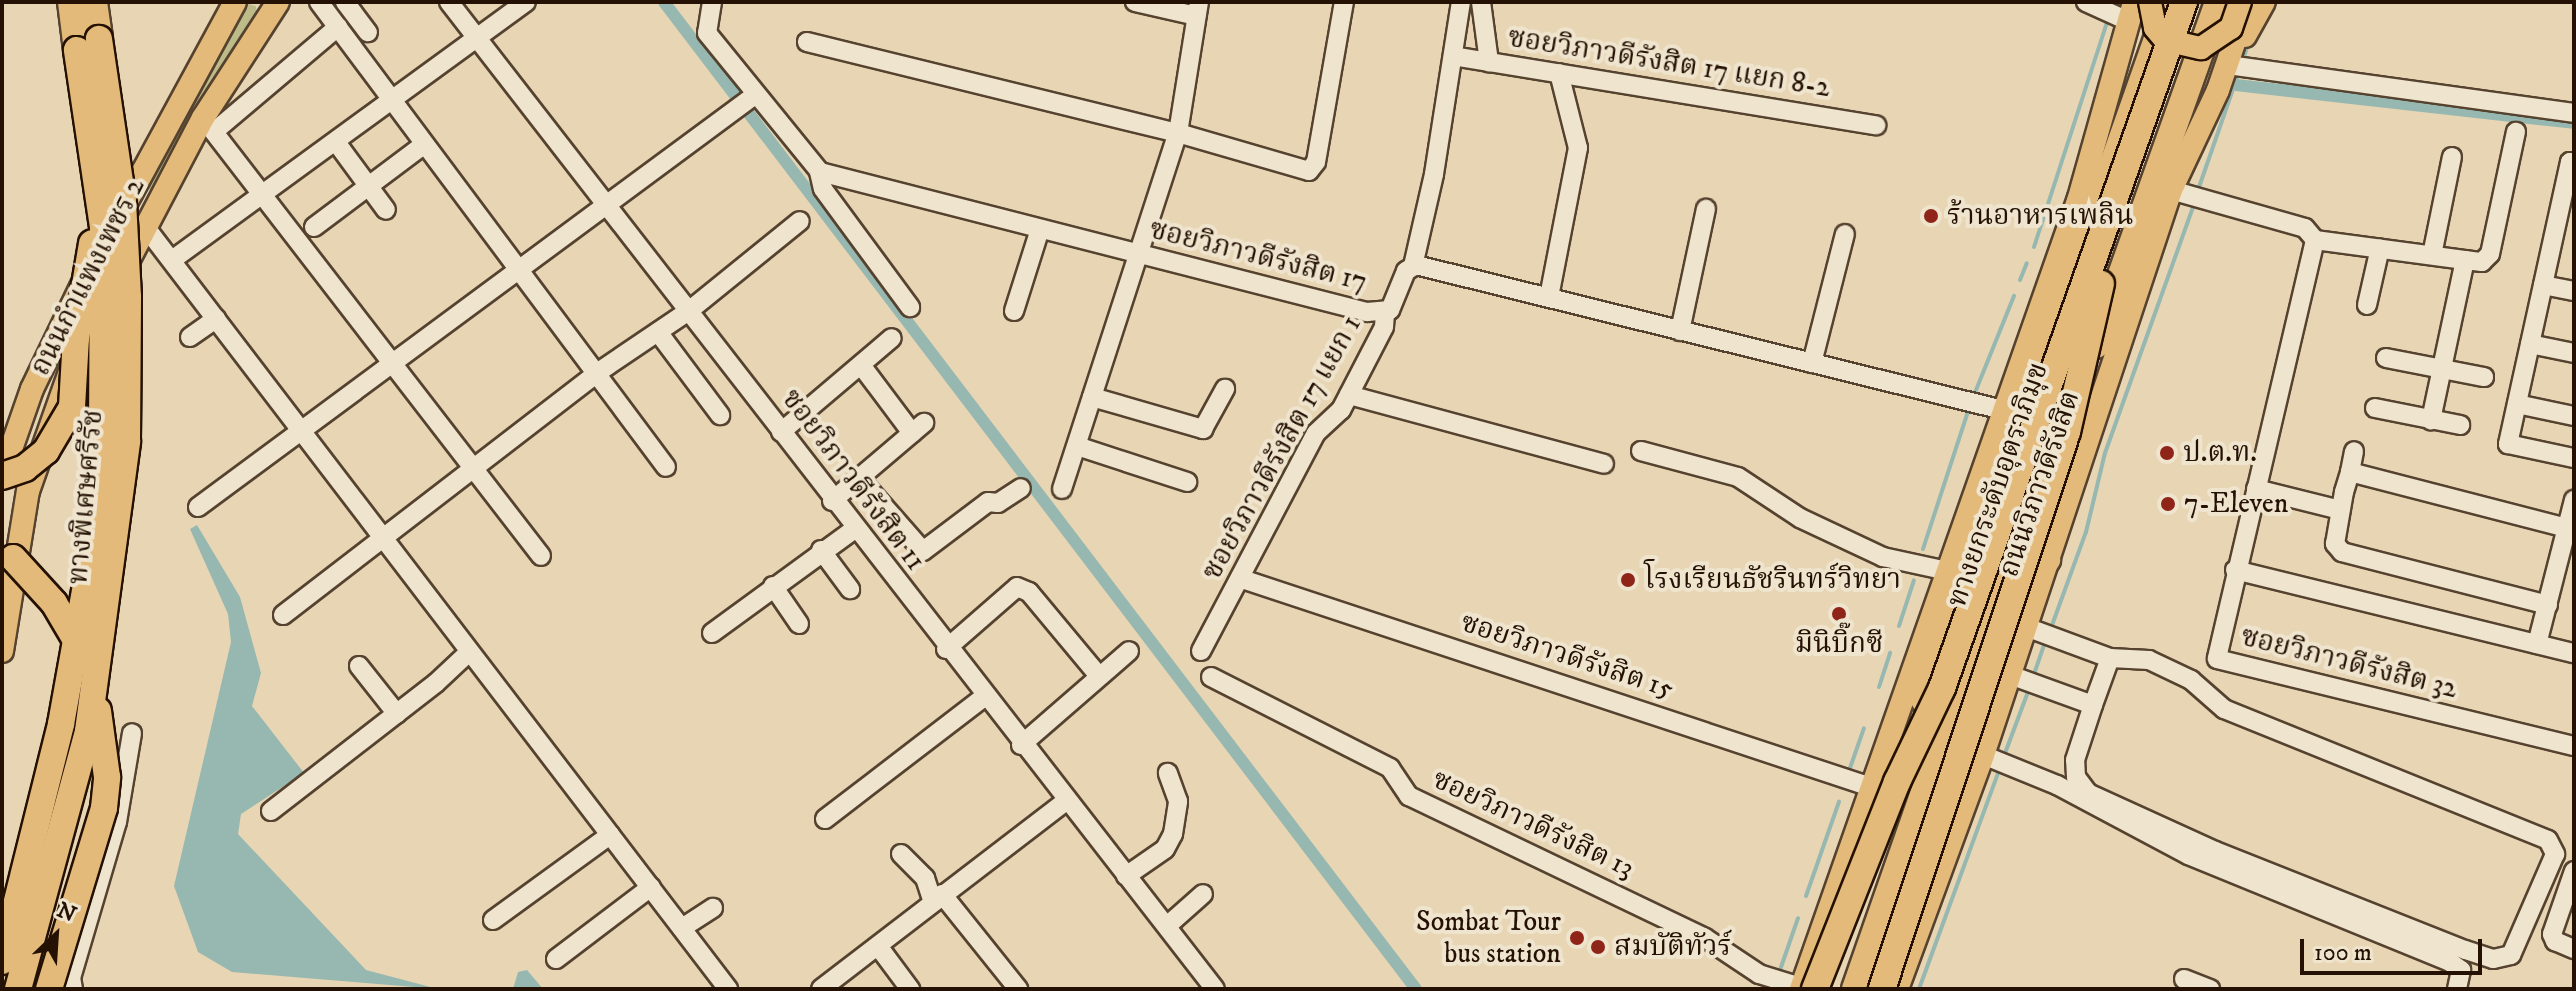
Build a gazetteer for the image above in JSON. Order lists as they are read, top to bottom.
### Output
{
  "streets": {
    "highway": ["ถนนวิภาวดีรังสิต", "ทางยกระดับอุตราภิมุข", "ทางพิเศษศรีรัช"],
    "main road": ["ถนนกำแพงเพชร 2"],
    "street": [
      "ซอยวิภาวดีรังสิต 17 แยก 8-2",
      "ซอยวิภาวดีรังสิต 17",
      "ซอยวิภาวดีรังสิต 17 แยก 1",
      "ซอยวิภาวดีรังสิต 11",
      "ซอยวิภาวดีรังสิต 15",
      "ซอยวิภาวดีรังสิต 32",
      "ซอยวิภาวดีรังสิต 13"
    ]
  },
  "crossings": [
    ["ซอยวิภาวดีรังสิต 17", "ซอยวิภาวดีรังสิต 17 แยก 1"],
    ["ซอยวิภาวดีรังสิต 17 แยก 1", "ซอยวิภาวดีรังสิต 15"],
    ["ถนนวิภาวดีรังสิต", "ซอยวิภาวดีรังสิต 15"],
    ["ถนนวิภาวดีรังสิต", "ซอยวิภาวดีรังสิต 13"]
  ],
  "places": [
    "ร้านอาหารเพลิน",
    "ป.ต.ท.",
    "7-Eleven",
    "โรงเรียนธัชรินทร์วิทยา",
    "มินิบิ๊กซี",
    "Sombat Tour bus station",
    "สมบัติทัวร์"
  ],
  "scale_bar": "100 m",
  "north": "top right"
}
